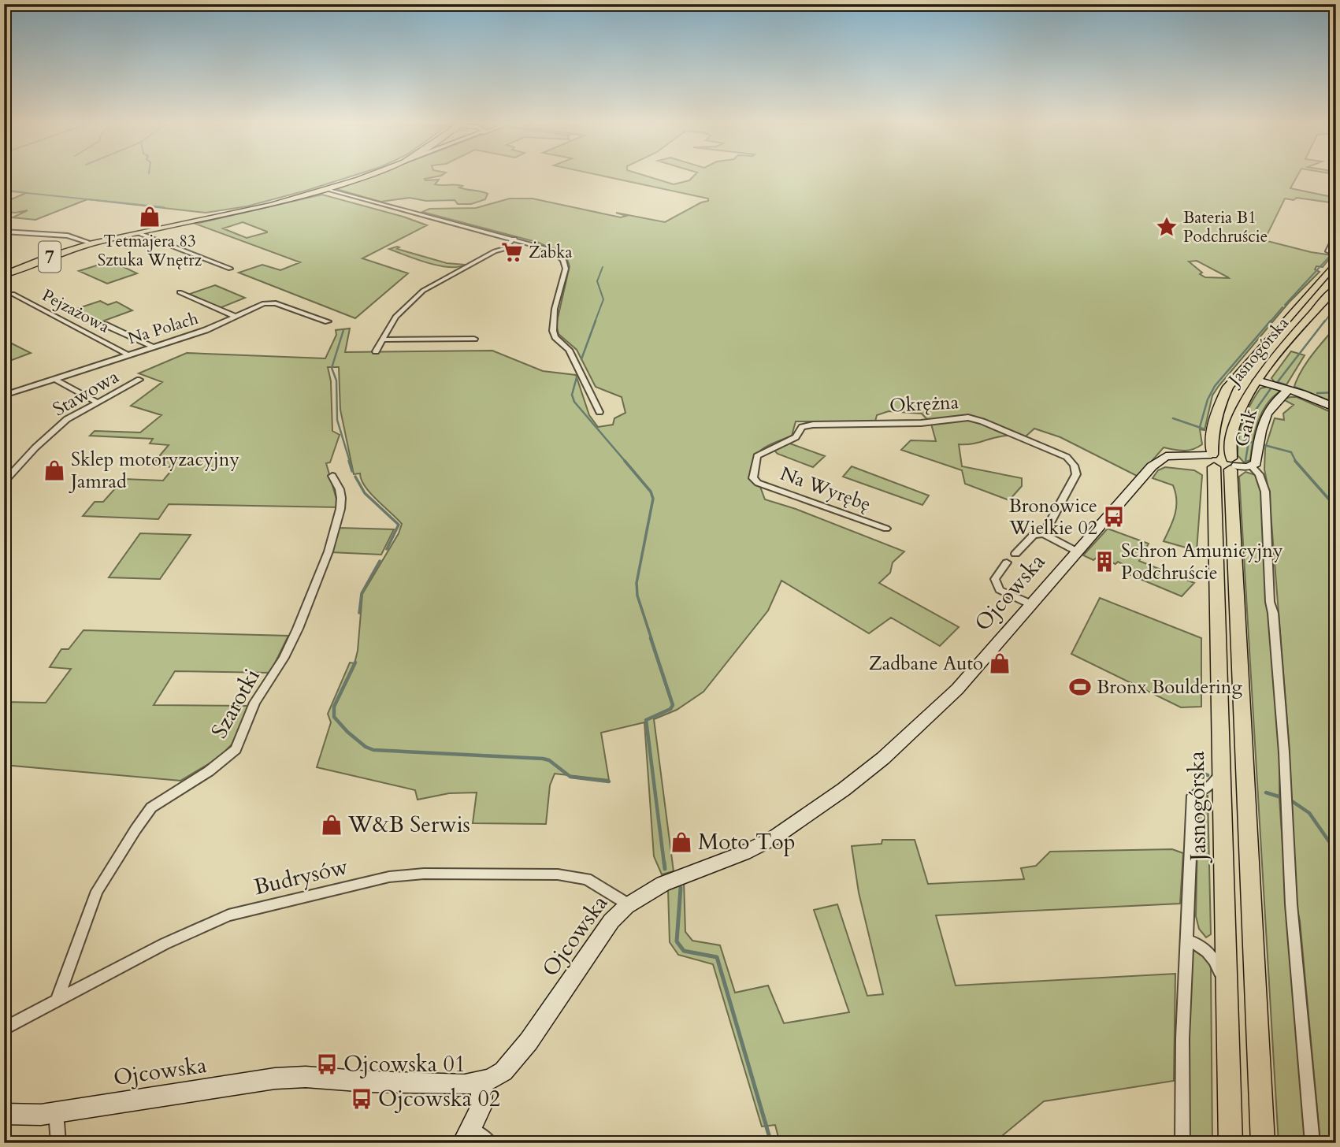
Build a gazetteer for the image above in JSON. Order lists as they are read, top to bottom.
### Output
{
  "streets": {
    "main road": ["7", "Jasnogórska"],
    "street": [
      "Pejzażowa",
      "Na Polach",
      "Stawowa",
      "Okrężna",
      "Gaik",
      "Na Wyrębę",
      "Ojcowska",
      "Szarotki",
      "Budrysów"
    ]
  },
  "crossings": [
    ["Pejzażowa", "Na Polach"],
    ["Jasnogórska", "Gaik"],
    ["Jasnogórska", "Ojcowska"],
    ["Okrężna", "Na Wyrębę"],
    ["Gaik", "Ojcowska"],
    ["Ojcowska", "Budrysów"],
    ["Szarotki", "Budrysów"]
  ],
  "places": {
    "shop": [
      "Tetmajera 83 Sztuka Wnętrz",
      "Sklep motoryzacyjny Jamrad",
      "Zadbane Auto",
      "W&B Serwis",
      "Moto Top"
    ],
    "place": ["Bateria B1 Podchruście"],
    "supermarket": ["Żabka"],
    "bus stop": ["Bronowice Wielkie 02", "Ojcowska 01", "Ojcowska 02"],
    "building": ["Schron Amunicyjny Podchruście"],
    "sports": ["Bronx Bouldering"]
  }
}
